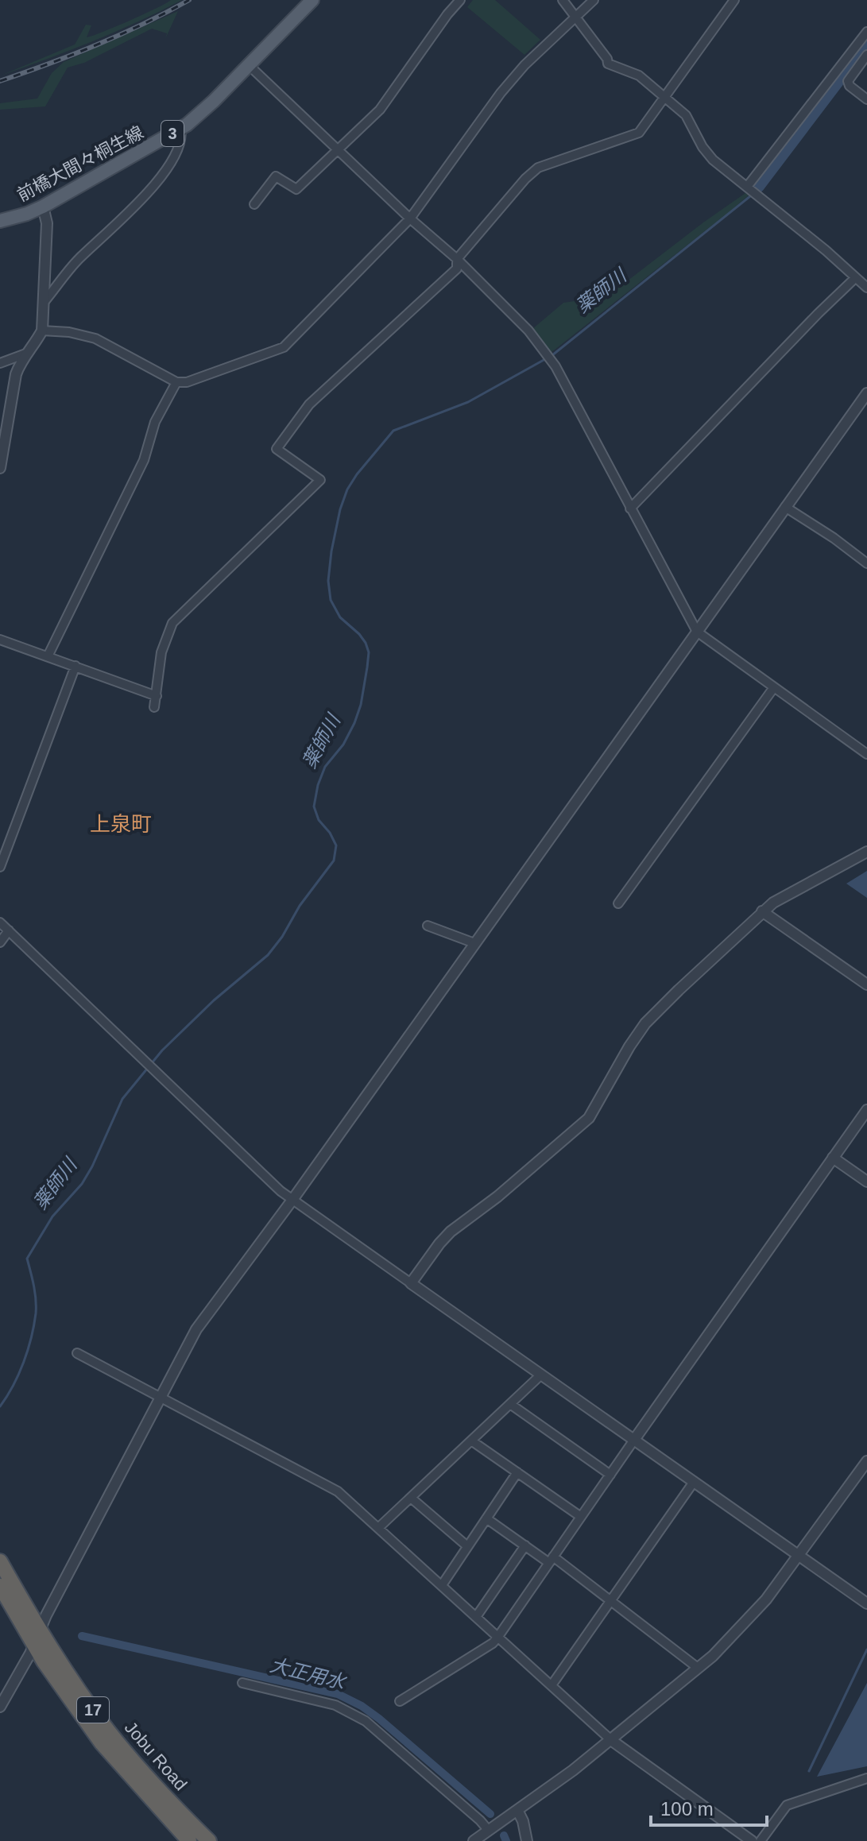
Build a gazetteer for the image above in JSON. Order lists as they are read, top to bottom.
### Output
{
  "streets": {
    "highway": ["17", "Jobu Road"],
    "main road": ["3", "前橋大間々桐生線"]
  },
  "districts": ["上泉町"],
  "water": ["薬師川", "大正用水"],
  "scale_bar": "100 m"
}
